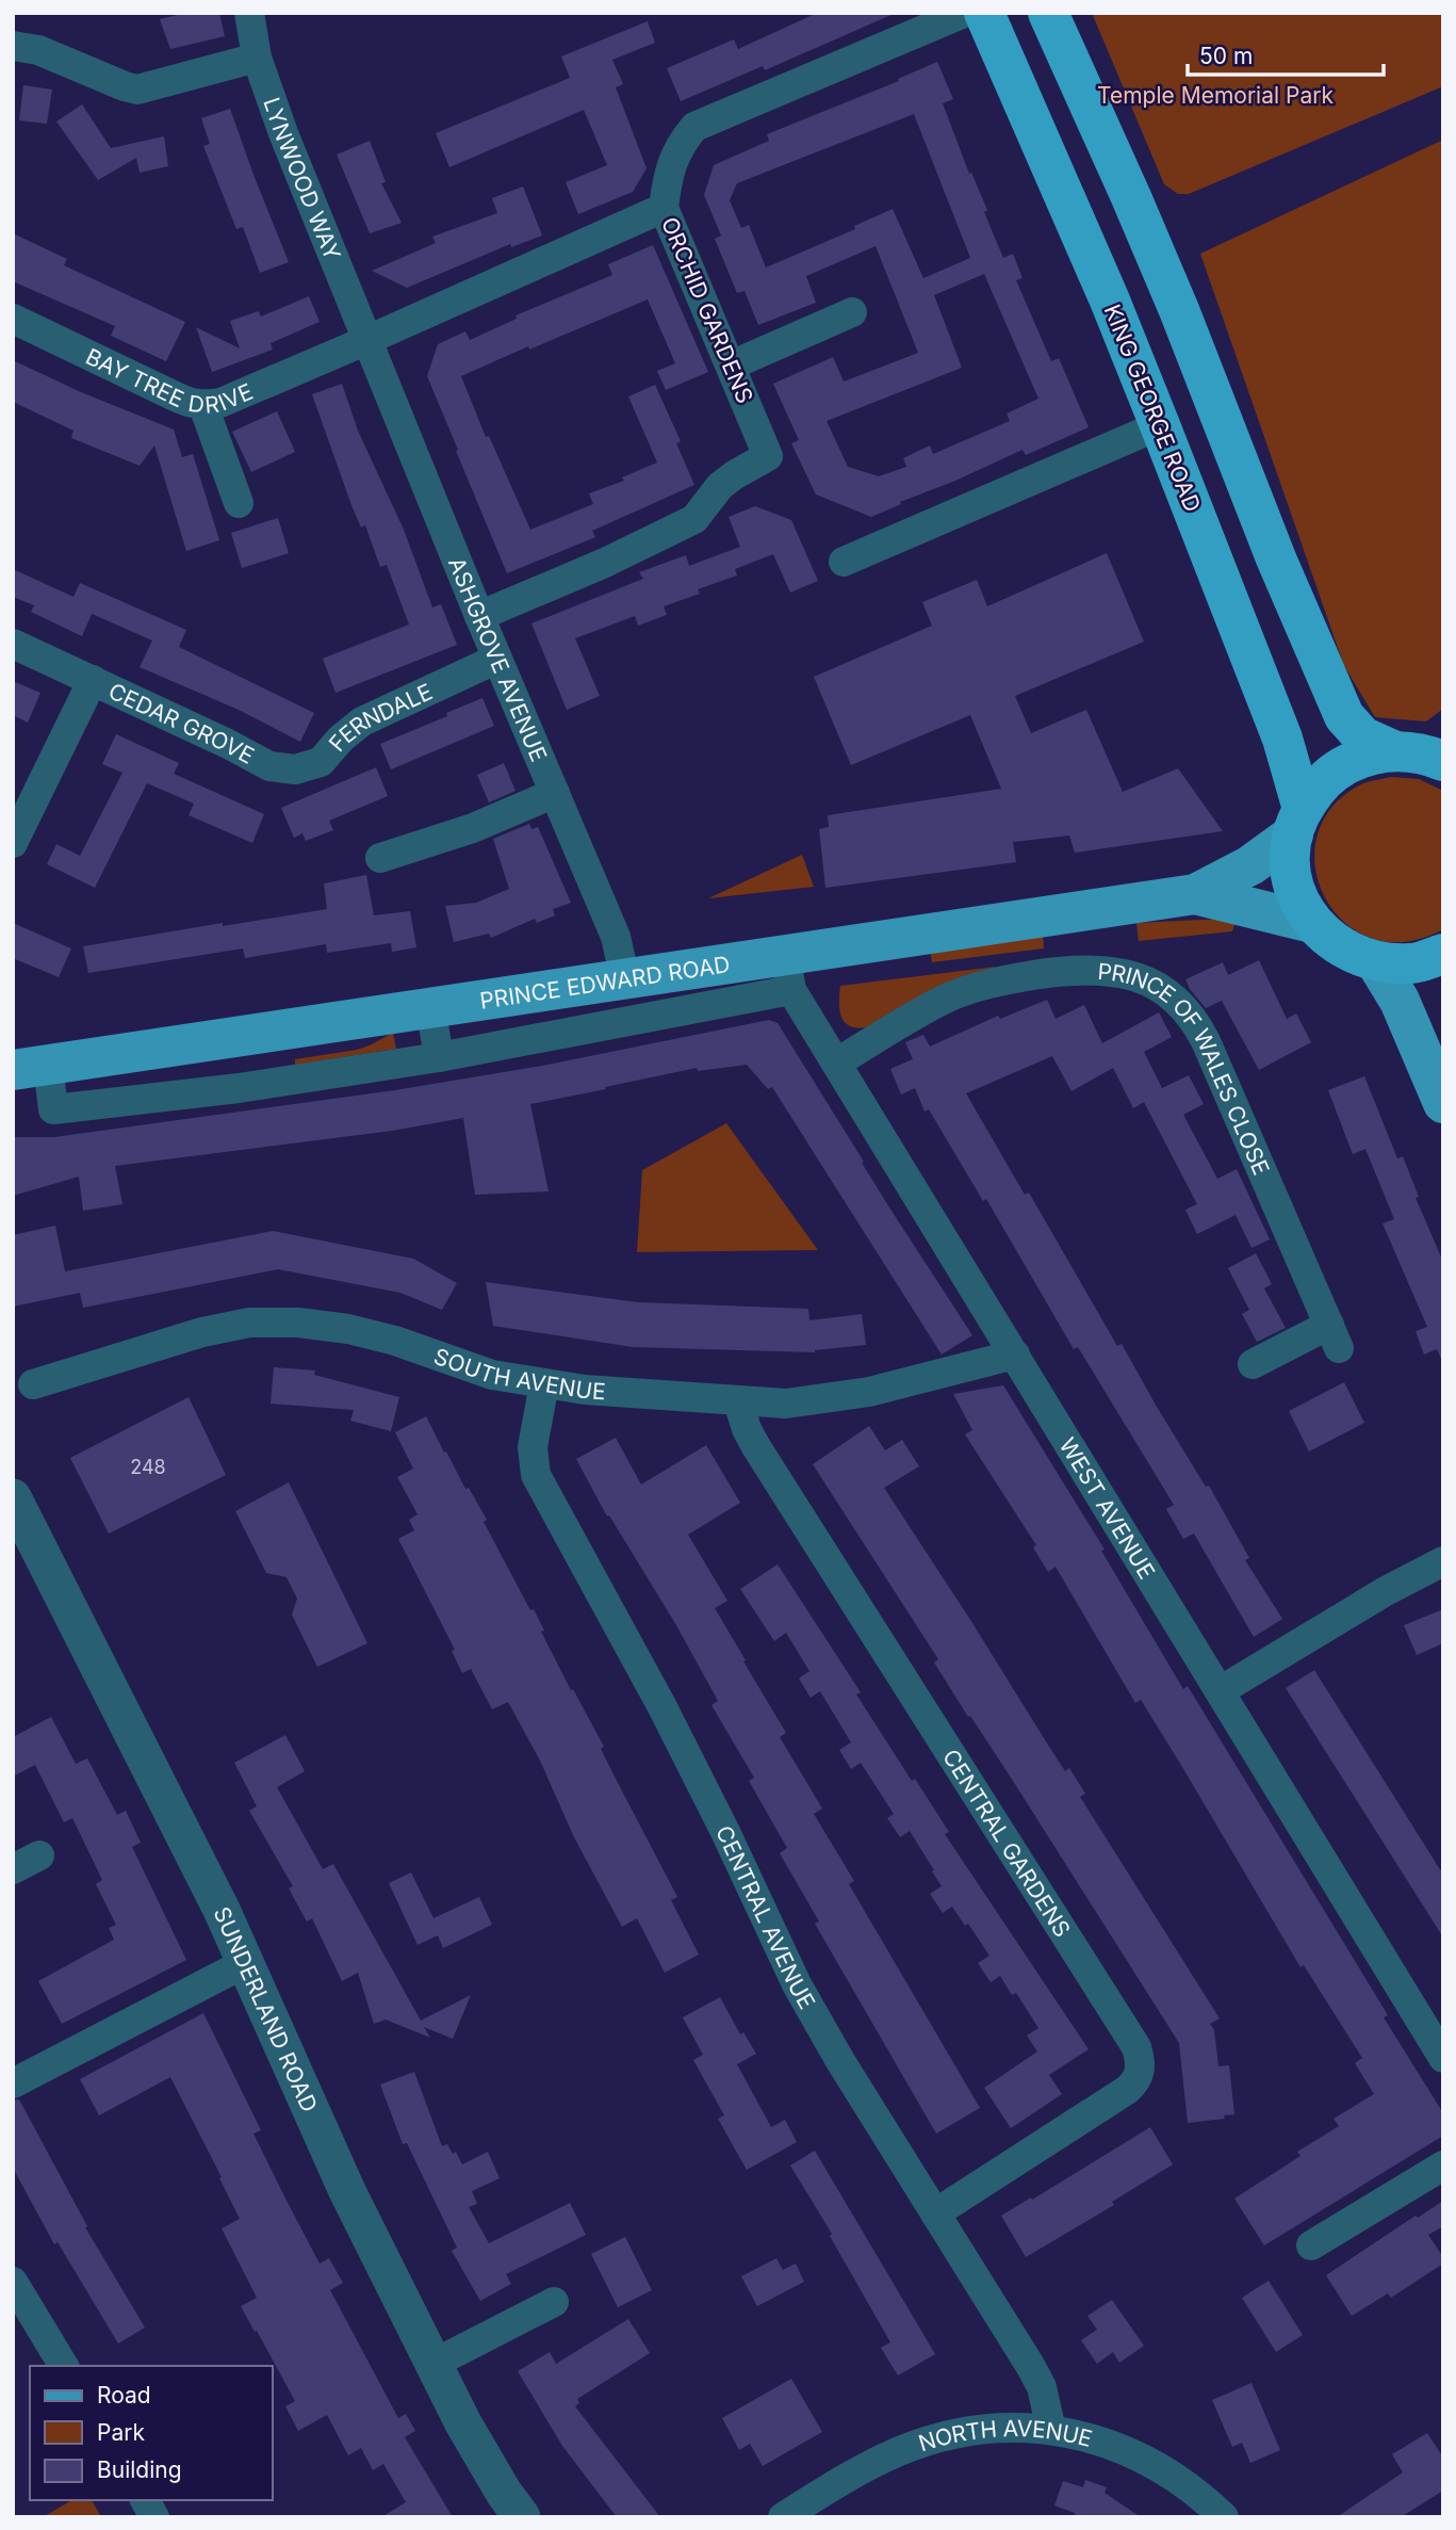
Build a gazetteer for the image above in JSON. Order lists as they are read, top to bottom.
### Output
{
  "streets": {
    "highway": ["KING GEORGE ROAD"],
    "main road": ["PRINCE EDWARD ROAD"],
    "street": [
      "LYNWOOD WAY",
      "ORCHID GARDENS",
      "BAY TREE DRIVE",
      "ASHGROVE AVENUE",
      "FERNDALE",
      "CEDAR GROVE",
      "PRINCE OF WALES CLOSE",
      "SOUTH AVENUE",
      "WEST AVENUE",
      "CENTRAL GARDENS",
      "CENTRAL AVENUE",
      "SUNDERLAND ROAD",
      "NORTH AVENUE"
    ]
  },
  "crossings": [
    ["LYNWOOD WAY", "BAY TREE DRIVE"],
    ["LYNWOOD WAY", "ASHGROVE AVENUE"],
    ["ORCHID GARDENS", "BAY TREE DRIVE"],
    ["ORCHID GARDENS", "ASHGROVE AVENUE"],
    ["BAY TREE DRIVE", "ASHGROVE AVENUE"],
    ["KING GEORGE ROAD", "PRINCE EDWARD ROAD"],
    ["ASHGROVE AVENUE", "FERNDALE"],
    ["ASHGROVE AVENUE", "PRINCE EDWARD ROAD"],
    ["FERNDALE", "CEDAR GROVE"],
    ["PRINCE EDWARD ROAD", "WEST AVENUE"],
    ["PRINCE OF WALES CLOSE", "WEST AVENUE"],
    ["SOUTH AVENUE", "WEST AVENUE"],
    ["SOUTH AVENUE", "CENTRAL GARDENS"],
    ["SOUTH AVENUE", "CENTRAL AVENUE"],
    ["CENTRAL GARDENS", "CENTRAL AVENUE"],
    ["CENTRAL AVENUE", "NORTH AVENUE"]
  ],
  "parks": ["Temple Memorial Park"],
  "house_numbers": ["248"],
  "legend": ["Road", "Park", "Building"],
  "scale_bar": "50 m"
}
